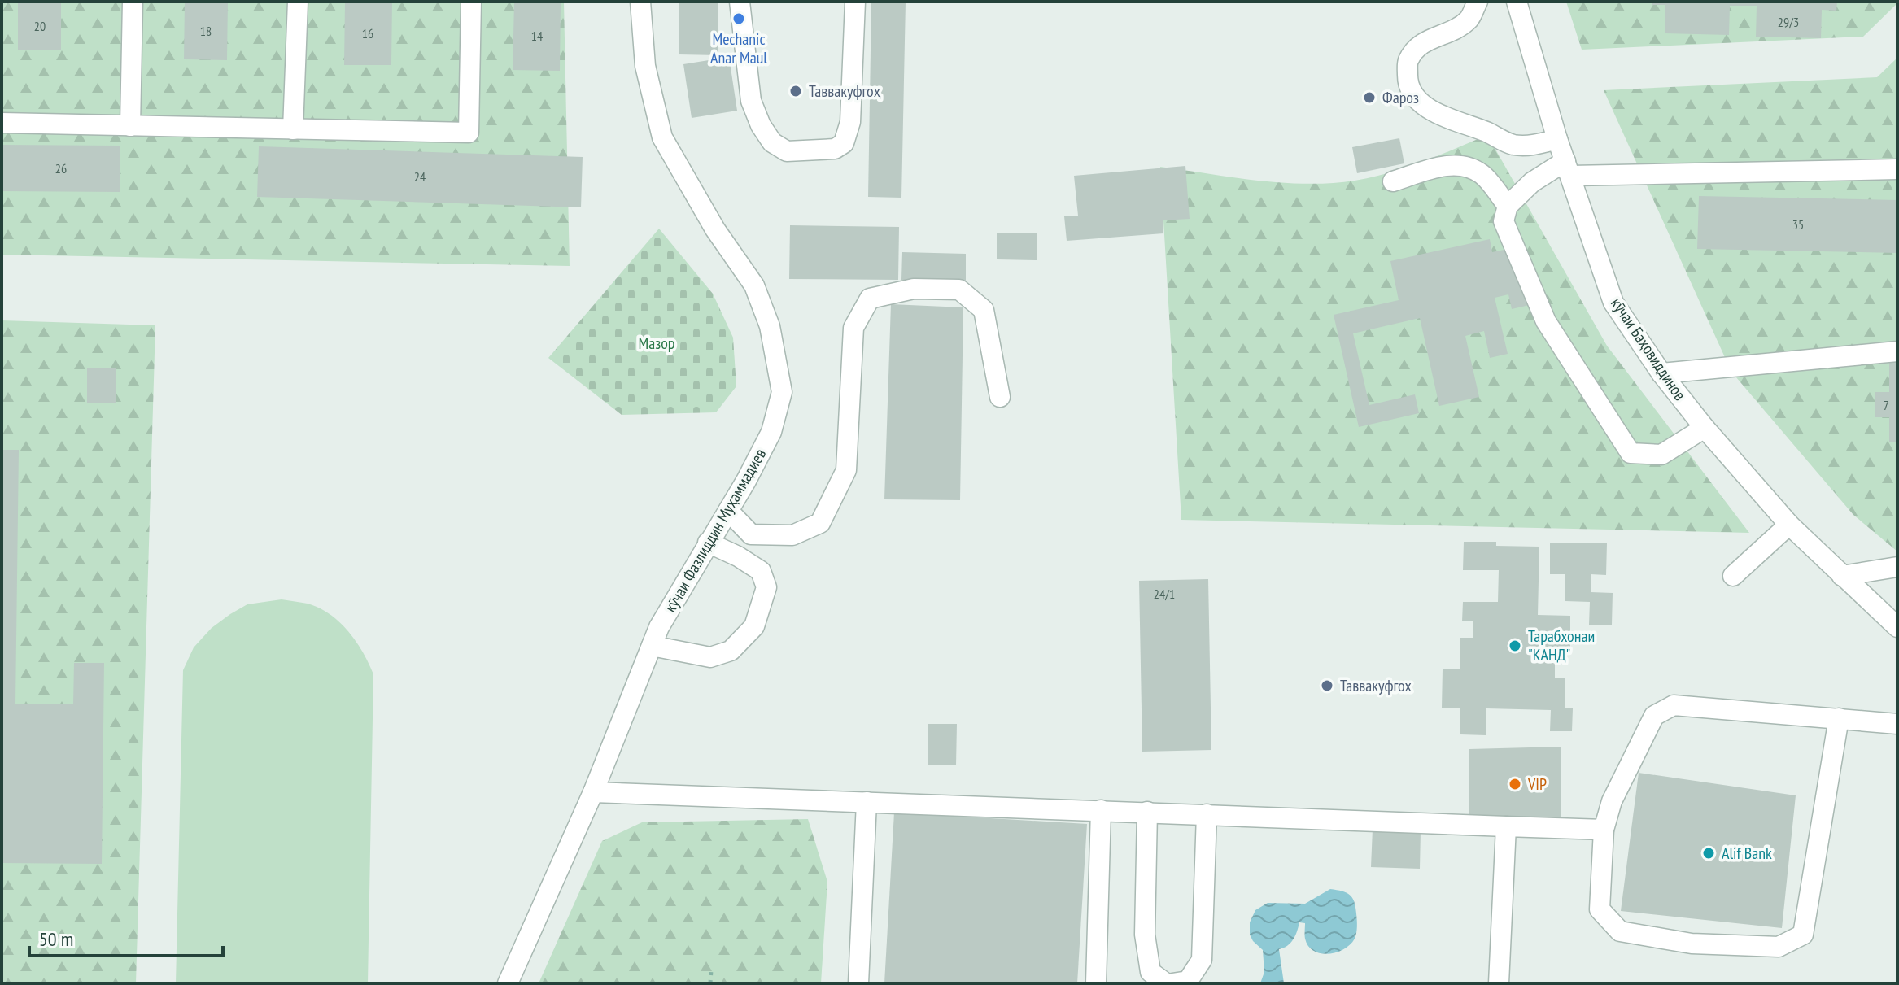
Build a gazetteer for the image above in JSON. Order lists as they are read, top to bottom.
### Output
{
  "streets": {
    "street": ["кӯчаи Баҳовиддинов", "кӯчаи Фазлиддин Муҳаммадиев"]
  },
  "parks": ["Мазор"],
  "places": [
    "Mechanic Anar Maul",
    "Таввакуфгоҳ",
    "Фароз",
    "Тарабхонаи \"КАНД\"",
    "Таввакуфгох",
    "VIP",
    "Alif Bank"
  ],
  "house_numbers": [
    "29/3",
    "20",
    "18",
    "16",
    "14",
    "26",
    "24",
    "35",
    "7",
    "24/1"
  ],
  "scale_bar": "50 m"
}
